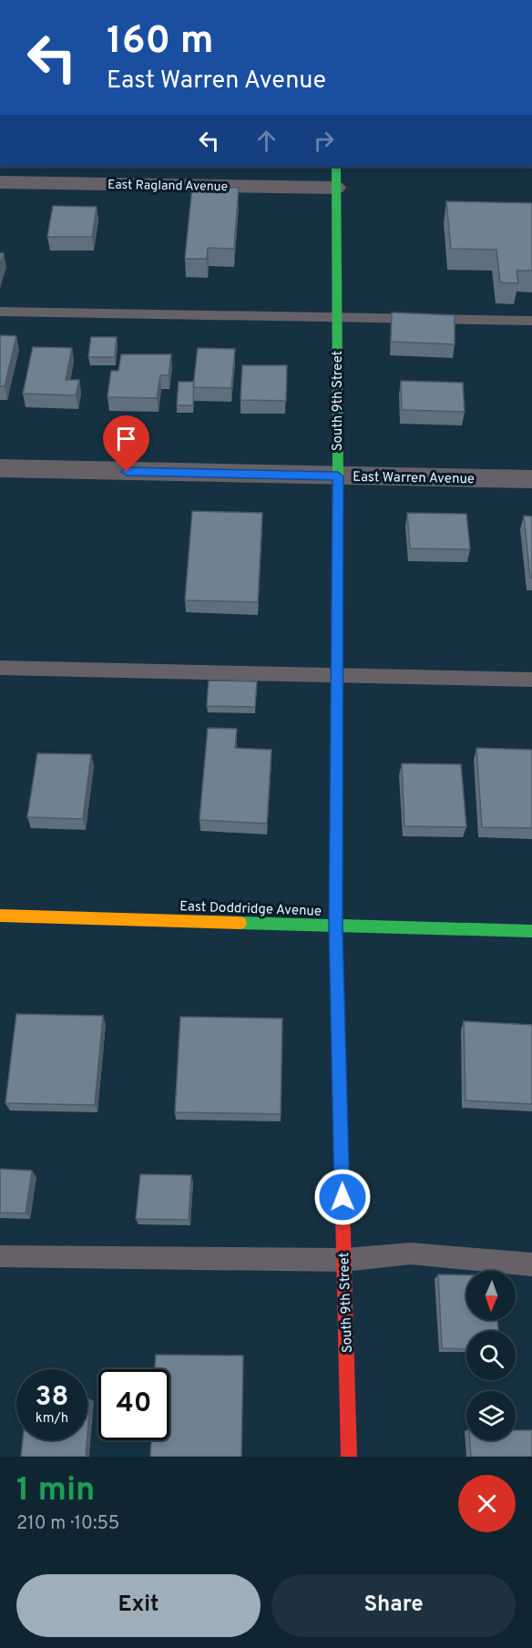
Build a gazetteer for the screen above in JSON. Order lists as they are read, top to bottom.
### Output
{
  "streets": {
    "street": [
      "East Ragland Avenue",
      "South 9th Street",
      "East Warren Avenue",
      "East Doddridge Avenue"
    ]
  },
  "crossings": [
    ["East Ragland Avenue", "South 9th Street"],
    ["South 9th Street", "East Warren Avenue"],
    ["South 9th Street", "East Doddridge Avenue"]
  ],
  "north": "bottom",
  "page": {
    "turn": ["160 m", "East Warren Avenue"],
    "speed": "38 km/h",
    "limit": "40",
    "heading": ["1 min", "210 m · 10:55"],
    "buttons": ["Exit", "Share"]
  }
}
